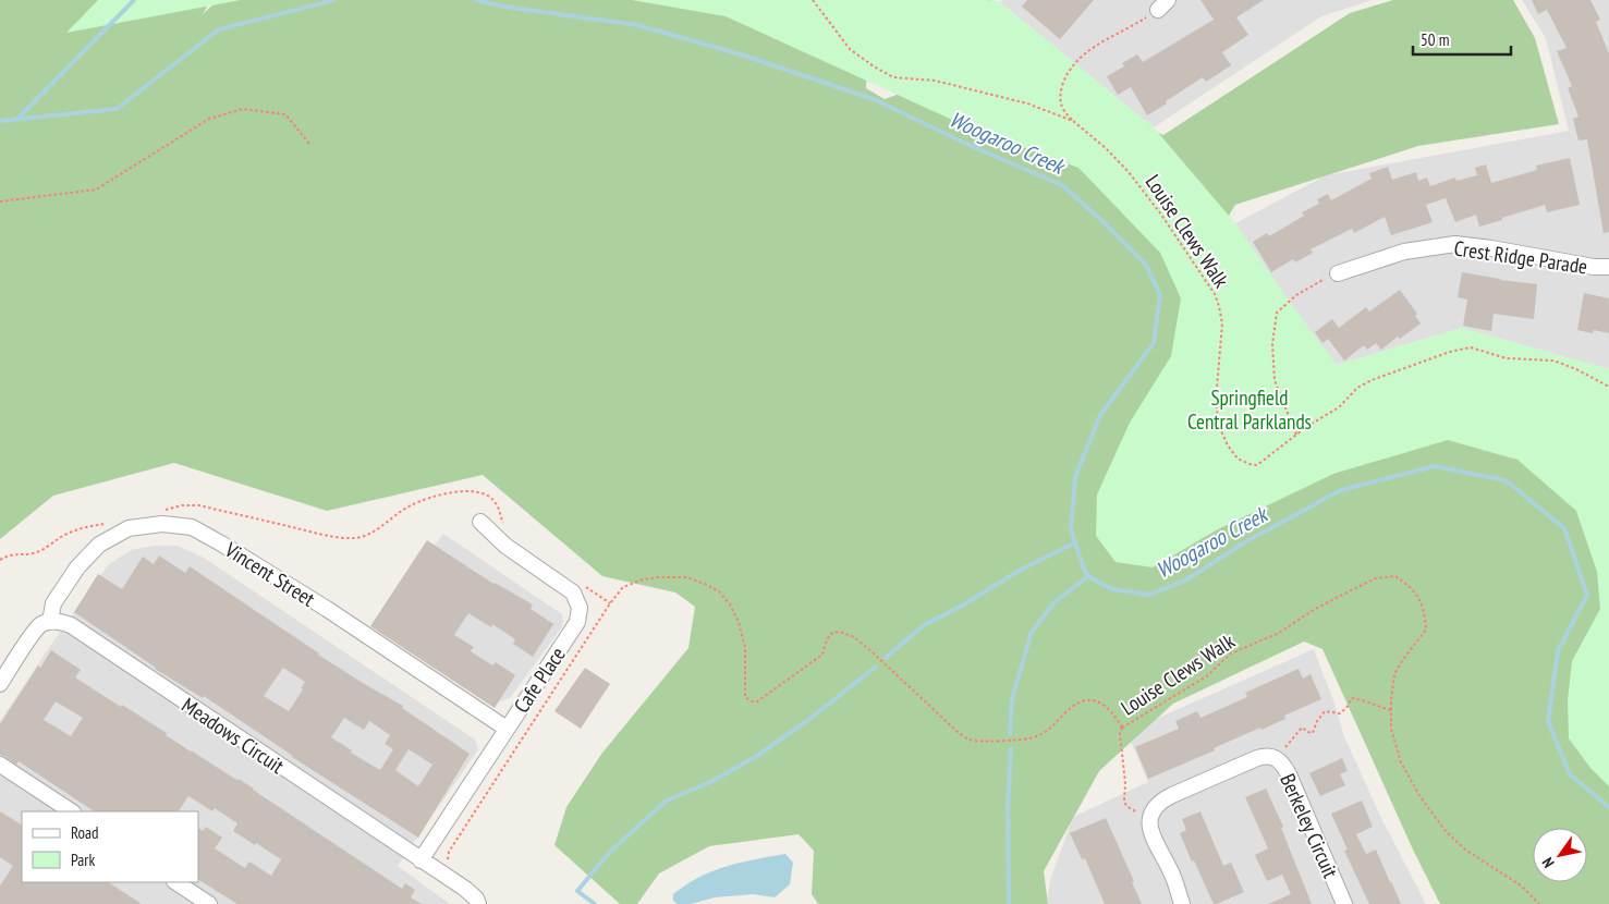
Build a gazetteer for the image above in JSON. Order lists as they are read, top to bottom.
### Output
{
  "streets": {
    "street": [
      "Crest Ridge Parade",
      "Vincent Street",
      "Cafe Place",
      "Meadows Circuit",
      "Berkeley Circuit"
    ],
    "path": ["Louise Clews Walk"]
  },
  "crossings": [
    ["Vincent Street", "Cafe Place"],
    ["Vincent Street", "Meadows Circuit"],
    ["Cafe Place", "Meadows Circuit"]
  ],
  "water": ["Woogaroo Creek"],
  "parks": ["Springfield Central Parklands"],
  "legend": ["Road", "Park"],
  "scale_bar": "50 m",
  "north": "bottom left"
}
